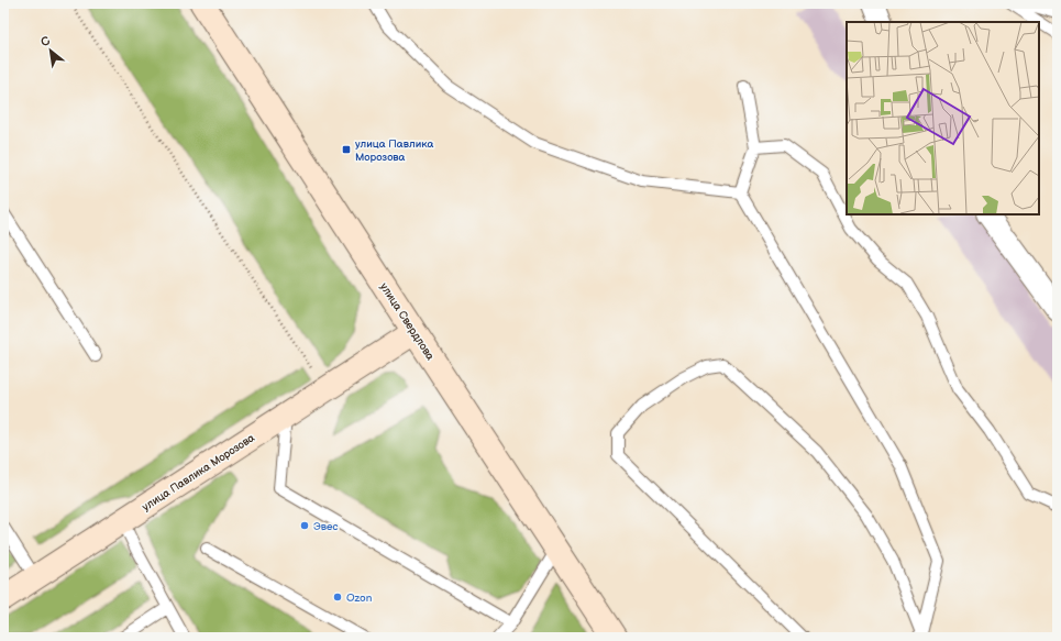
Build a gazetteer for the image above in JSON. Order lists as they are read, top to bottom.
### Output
{
  "streets": {
    "street": ["улица Свердлова", "улица Павлика Морозова"]
  },
  "crossings": [
    ["улица Свердлова", "улица Павлика Морозова"]
  ],
  "places": {
    "transit": ["улица Павлика Морозова"],
    "other": ["Эвес", "Ozon"]
  },
  "north": "top left"
}
